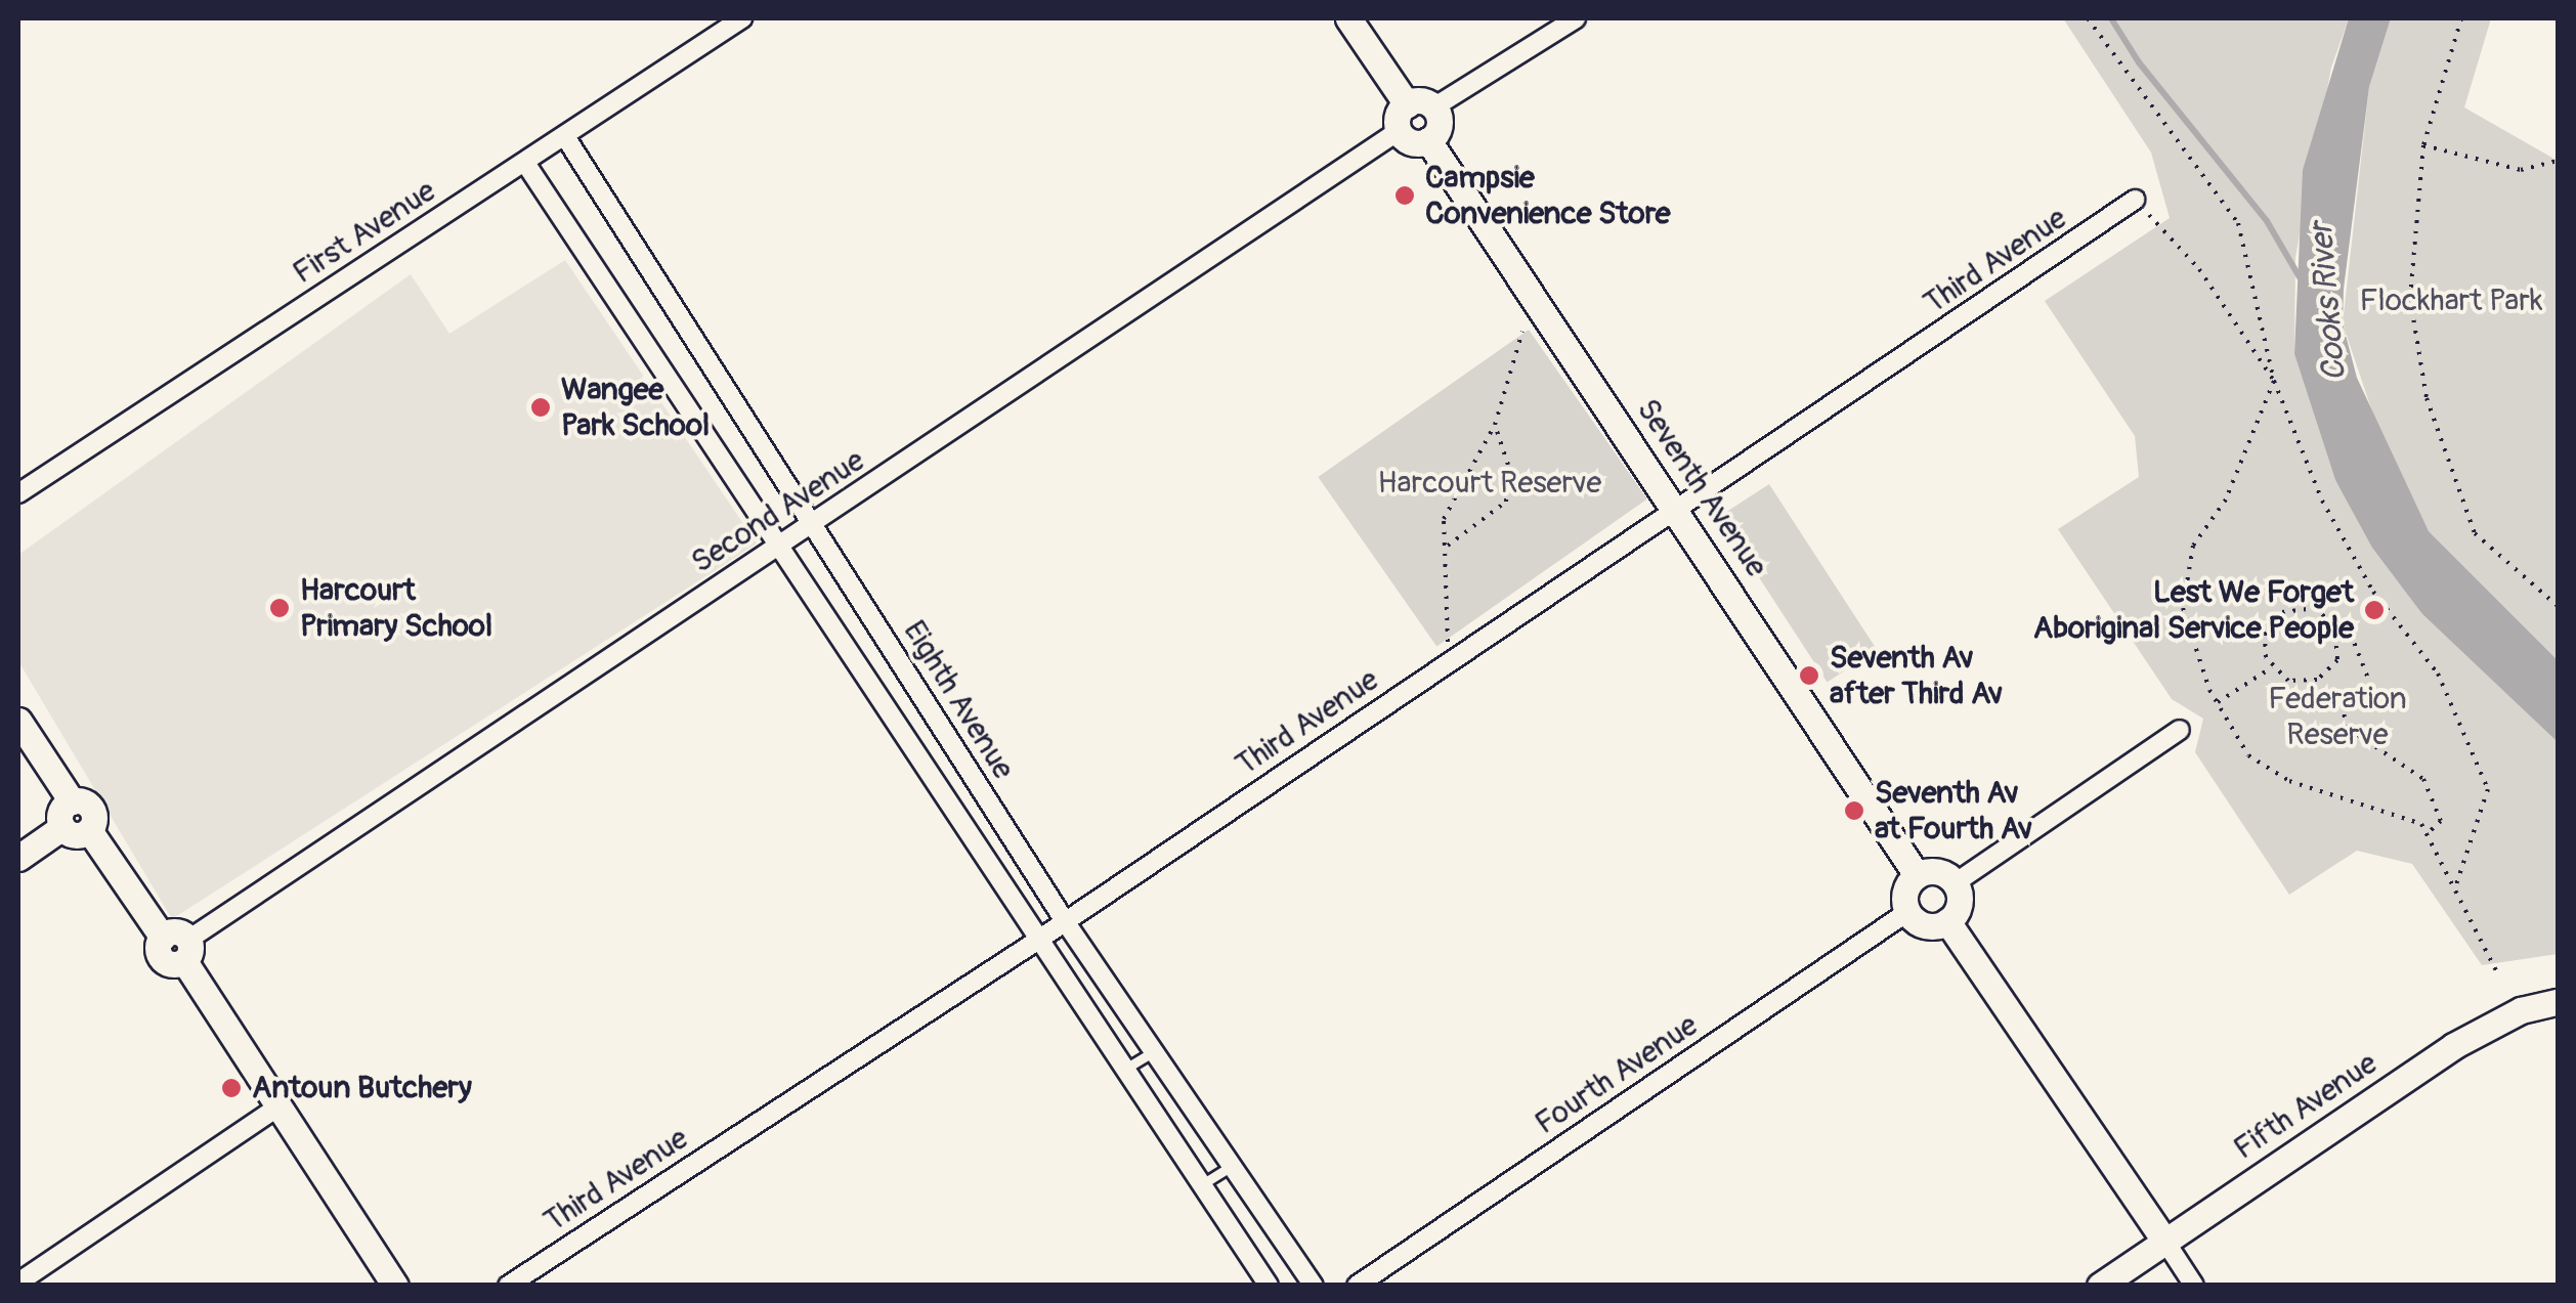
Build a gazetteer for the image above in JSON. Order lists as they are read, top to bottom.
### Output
{
  "streets": {
    "street": [
      "First Avenue",
      "Third Avenue",
      "Seventh Avenue",
      "Second Avenue",
      "Eighth Avenue",
      "Fourth Avenue",
      "Fifth Avenue"
    ]
  },
  "crossings": [
    ["First Avenue", "Eighth Avenue"],
    ["Third Avenue", "Seventh Avenue"],
    ["Third Avenue", "Eighth Avenue"],
    ["Seventh Avenue", "Second Avenue"],
    ["Seventh Avenue", "Fourth Avenue"],
    ["Second Avenue", "Eighth Avenue"]
  ],
  "water": ["Cooks River"],
  "parks": ["Flockhart Park", "Harcourt Reserve", "Federation Reserve"],
  "places": [
    "Campsie Convenience Store",
    "Wangee Park School",
    "Harcourt Primary School",
    "Lest We Forget Aboriginal Service People",
    "Seventh Av after Third Av",
    "Seventh Av at Fourth Av",
    "Antoun Butchery"
  ]
}
